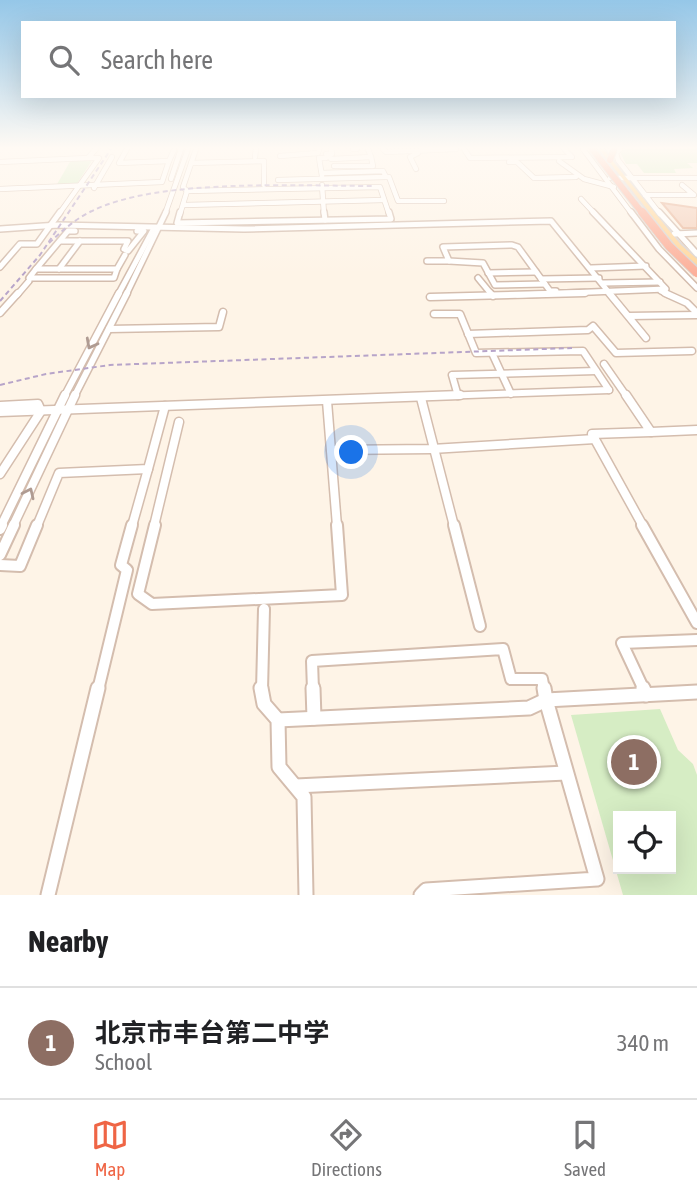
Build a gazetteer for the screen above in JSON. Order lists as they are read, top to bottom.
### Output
{
  "page": {
    "search": "Search here",
    "pins": "1",
    "heading": "Nearby",
    "list": [
      {
        "mark": "1",
        "name": "北京市丰台第二中学",
        "note": "School",
        "value": "340 m"
      }
    ],
    "nav": ["Map", "Directions", "Saved"]
  }
}
